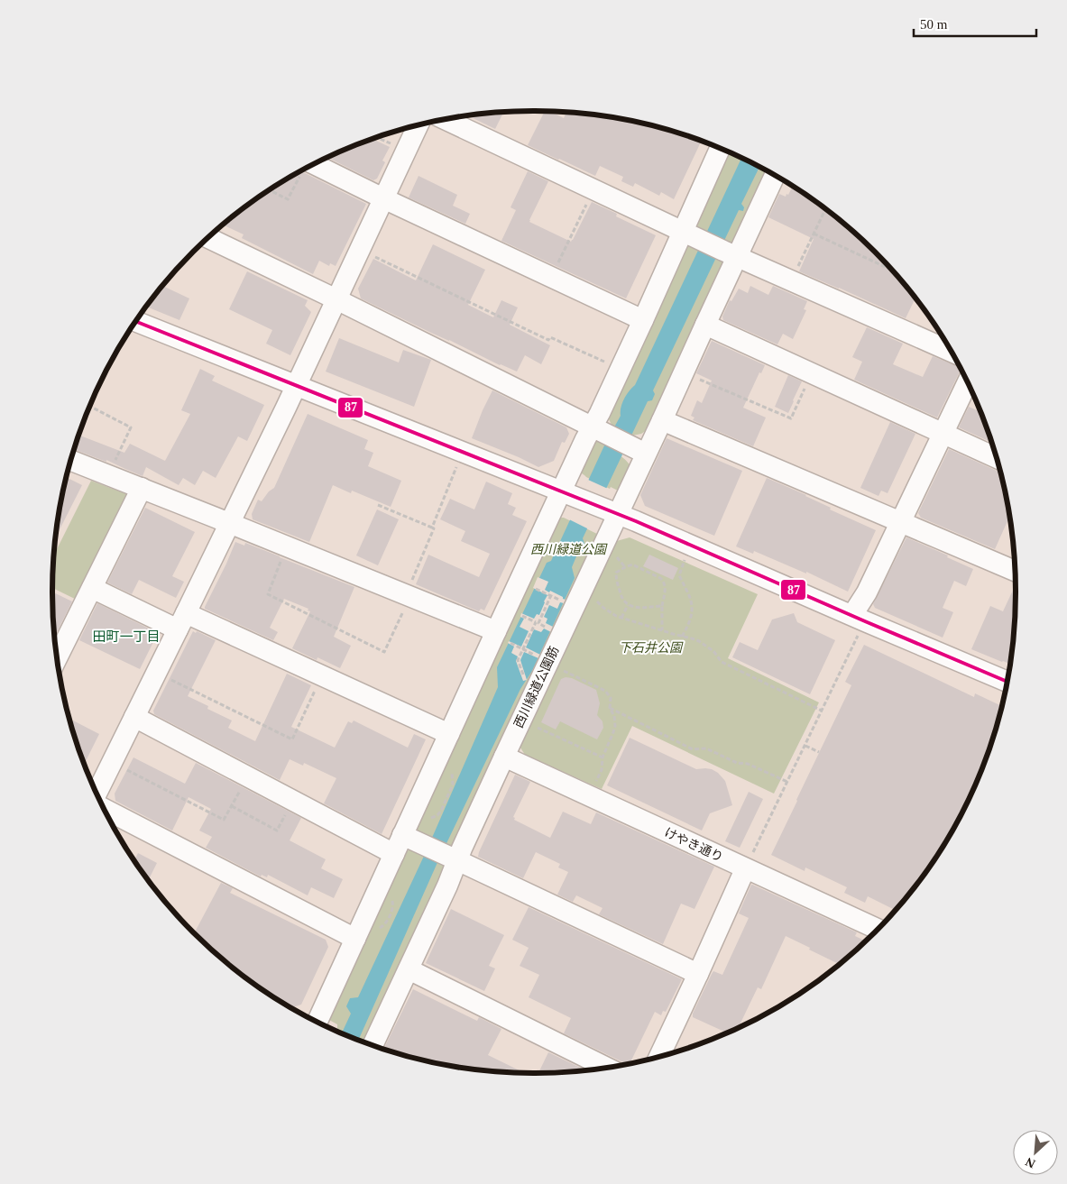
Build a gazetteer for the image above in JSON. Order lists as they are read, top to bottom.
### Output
{
  "streets": {
    "street": ["西川緑道公園筋", "けやき通り"]
  },
  "crossings": [
    ["西川緑道公園筋", "けやき通り"]
  ],
  "districts": ["田町一丁目"],
  "parks": ["西川緑道公園", "下石井公園"],
  "lines": ["transit line 87"],
  "scale_bar": "50 m",
  "north": "bottom left"
}
